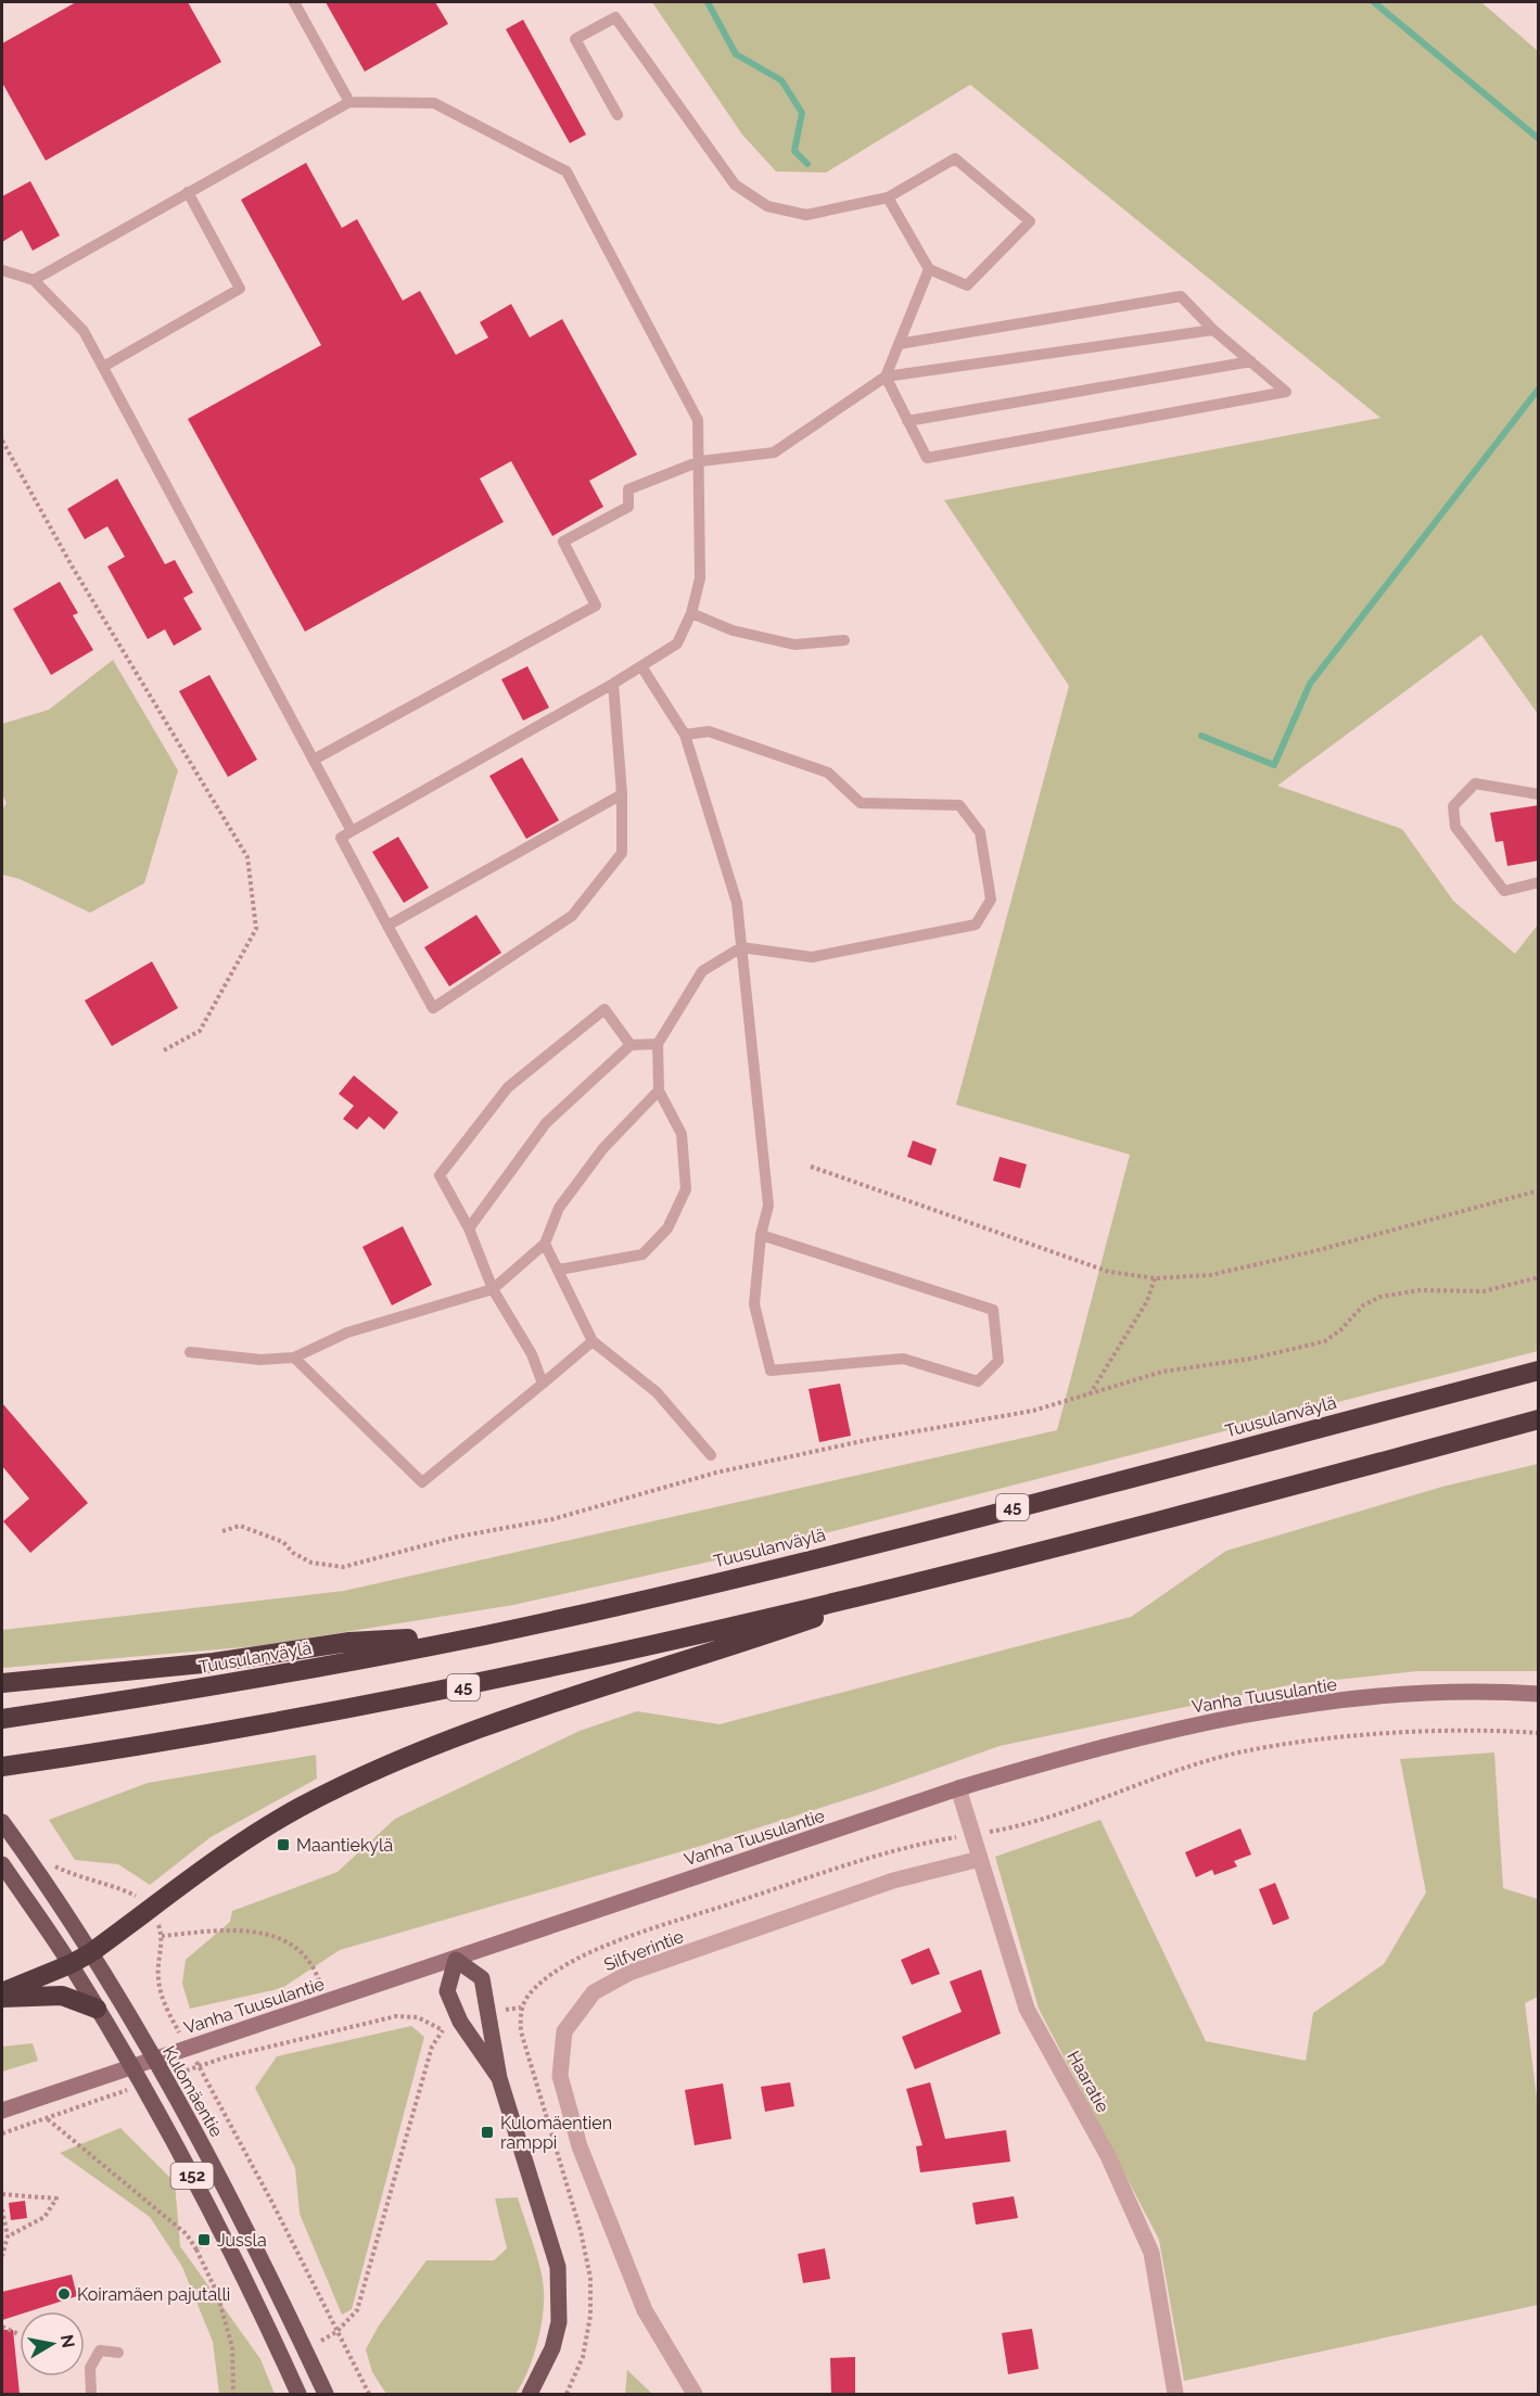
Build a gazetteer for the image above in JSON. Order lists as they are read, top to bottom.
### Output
{
  "streets": {
    "highway": ["Tuusulanväylä", "45"],
    "main road": ["Vanha Tuusulantie", "Kulomäentie", "152"],
    "street": ["Silfverintie", "Haaratie"]
  },
  "crossings": [
    ["Vanha Tuusulantie", "Haaratie"],
    ["Silfverintie", "Haaratie"]
  ],
  "places": {
    "transit": ["Maantiekylä", "Kulomäentien ramppi", "Jussla"],
    "other": ["Koiramäen pajutalli"]
  },
  "north": "right"
}
